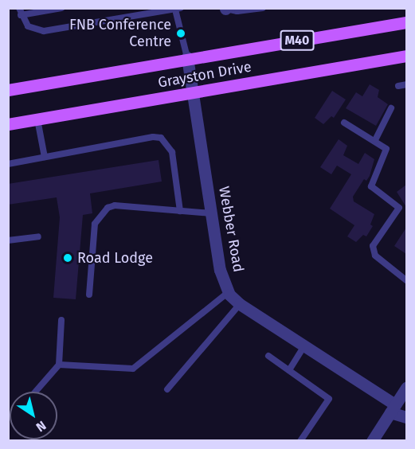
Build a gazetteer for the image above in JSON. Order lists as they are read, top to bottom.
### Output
{
  "streets": {
    "main road": ["M40", "Grayston Drive"],
    "street": ["Webber Road"]
  },
  "crossings": [
    ["Grayston Drive", "Webber Road"]
  ],
  "places": ["FNB Conference Centre", "Road Lodge"],
  "north": "bottom right"
}
